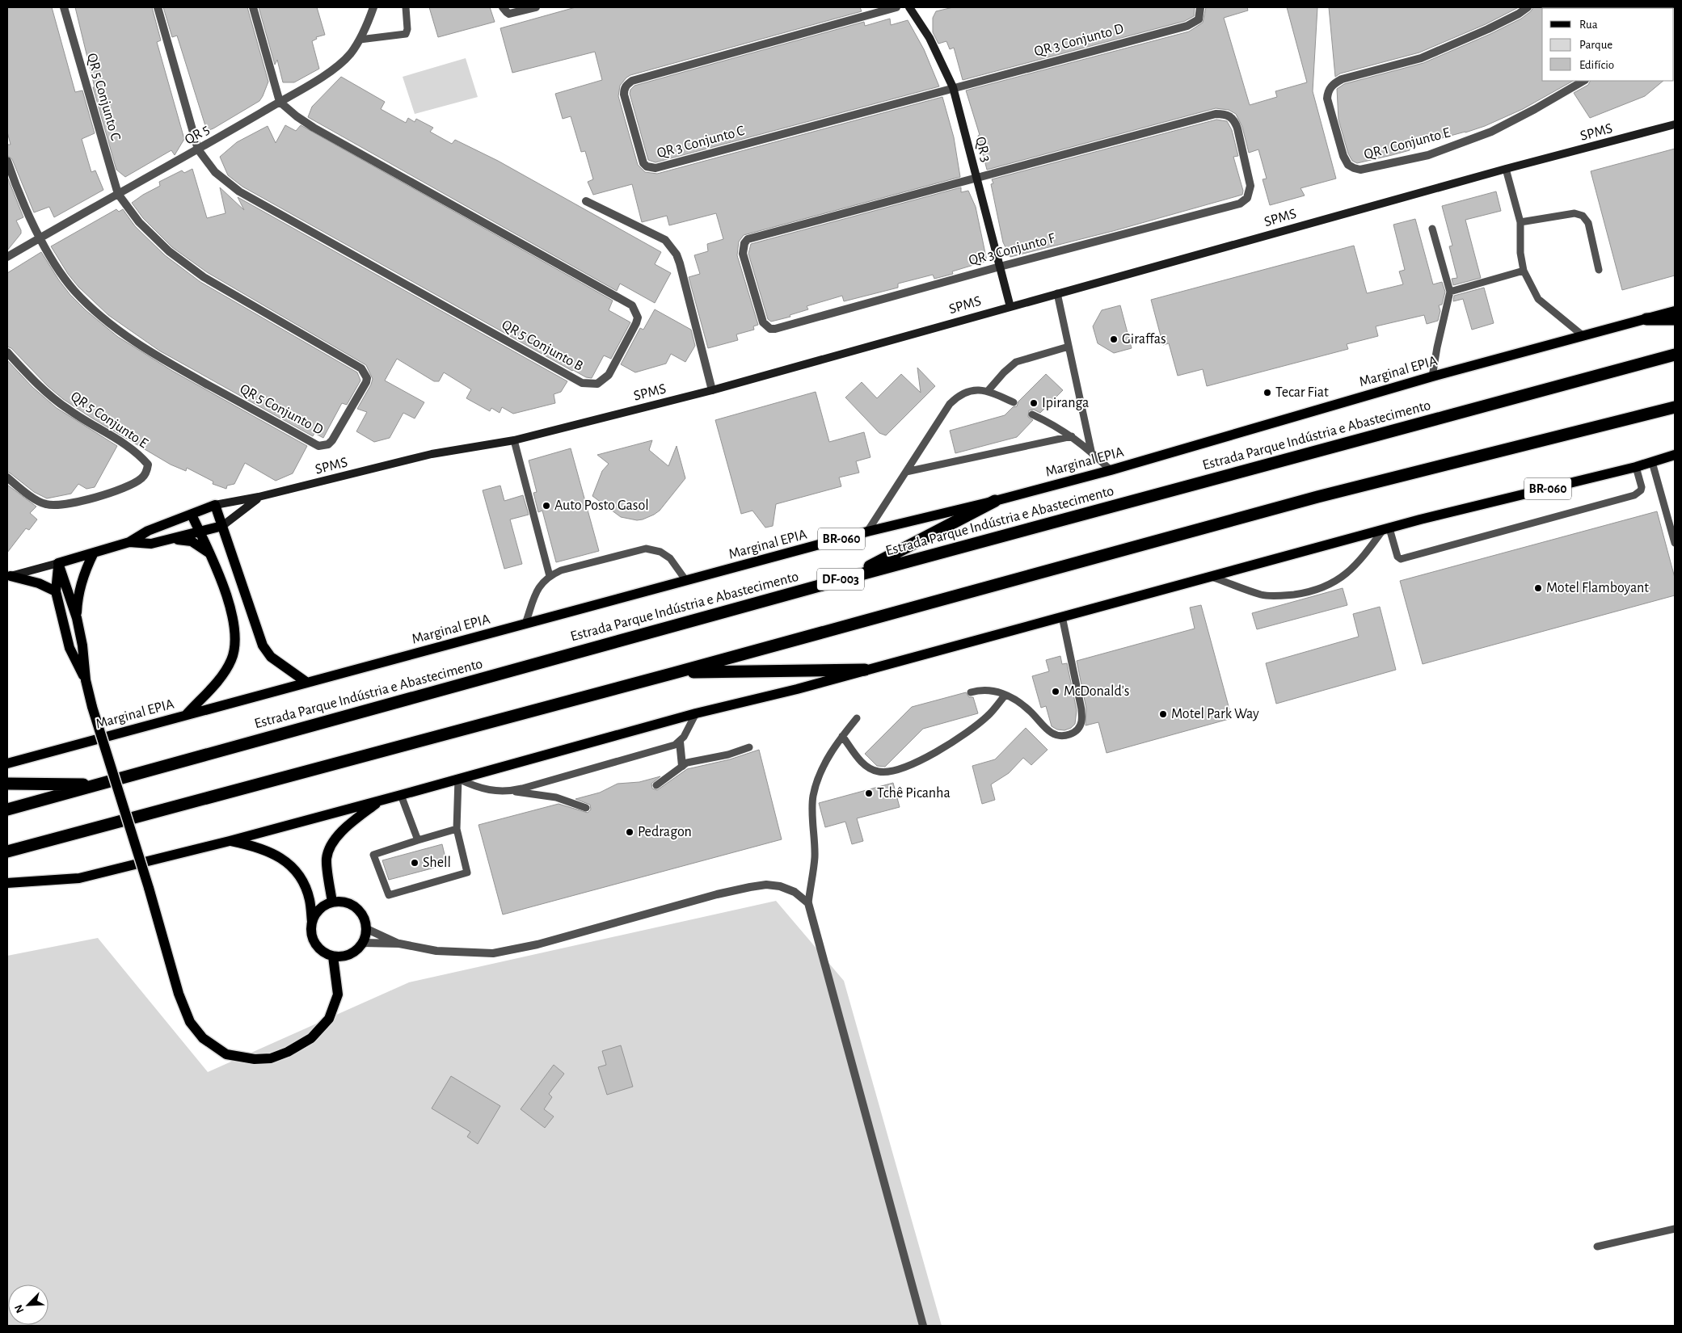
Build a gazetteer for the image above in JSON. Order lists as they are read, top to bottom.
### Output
{
  "streets": {
    "highway": ["Estrada Parque Indústria e Abastecimento", "DF-003"],
    "main road": ["Marginal EPIA", "BR-060"],
    "street": [
      "QR 3 Conjunto D",
      "QR 5 Conjunto C",
      "SPMS",
      "QR 5",
      "QR 3 Conjunto C",
      "QR 1 Conjunto E",
      "QR 3",
      "QR 3 Conjunto F",
      "QR 5 Conjunto B",
      "QR 5 Conjunto D",
      "QR 5 Conjunto E"
    ]
  },
  "crossings": [
    ["QR 3 Conjunto D", "QR 3 Conjunto C"],
    ["QR 3 Conjunto D", "QR 3"],
    ["QR 5 Conjunto C", "QR 5"],
    ["QR 5 Conjunto C", "QR 5 Conjunto D"],
    ["SPMS", "QR 3"],
    ["QR 5", "QR 5 Conjunto B"],
    ["QR 5", "QR 5 Conjunto D"],
    ["QR 3 Conjunto C", "QR 3"],
    ["QR 3", "QR 3 Conjunto F"]
  ],
  "places": [
    "Giraffas",
    "Tecar Fiat",
    "Ipiranga",
    "Auto Posto Gasol",
    "Motel Flamboyant",
    "McDonald's",
    "Motel Park Way",
    "Tchê Picanha",
    "Pedragon",
    "Shell"
  ],
  "legend": ["Rua", "Parque", "Edifício"],
  "north": "bottom left"
}
